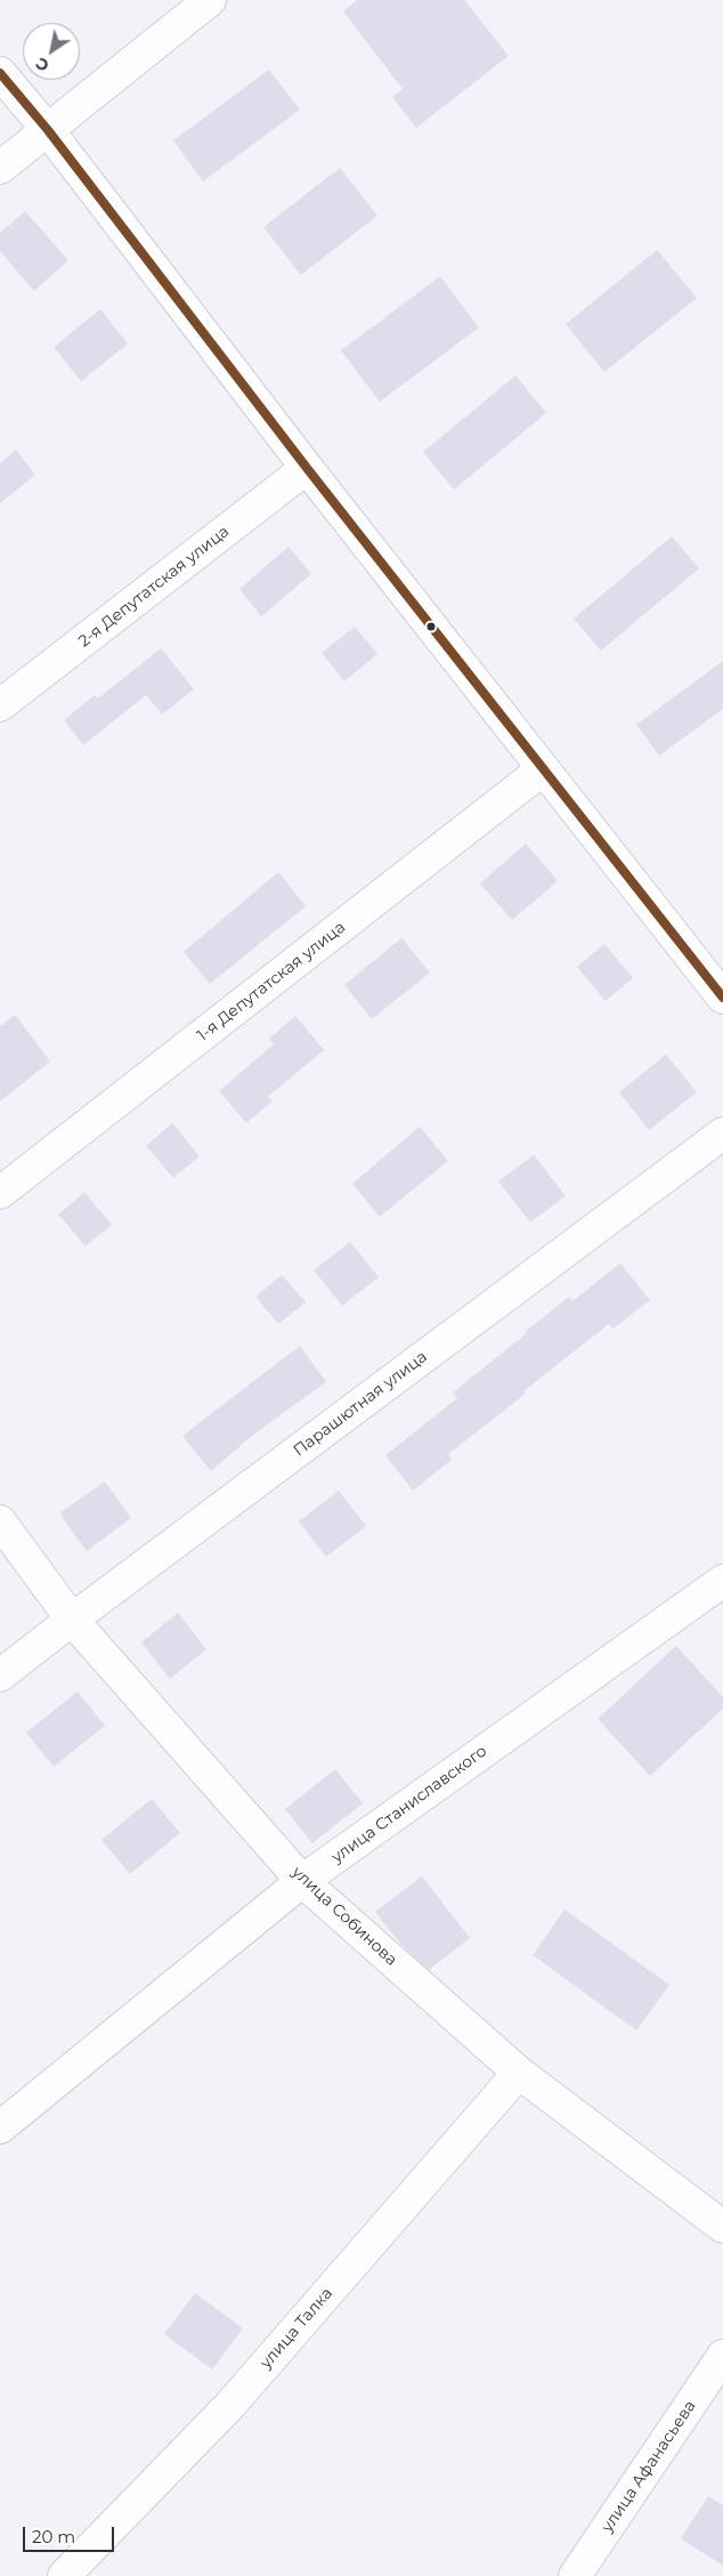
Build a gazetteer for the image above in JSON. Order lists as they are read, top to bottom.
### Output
{
  "streets": {
    "street": [
      "2-я Депутатская улица",
      "1-я Депутатская улица",
      "Парашютная улица",
      "улица Станиславского",
      "улица Собинова",
      "улица Талка",
      "улица Афанасьева"
    ]
  },
  "crossings": [
    ["Парашютная улица", "улица Собинова"],
    ["улица Станиславского", "улица Собинова"],
    ["улица Собинова", "улица Талка"]
  ],
  "scale_bar": "20 m",
  "north": "bottom left"
}
